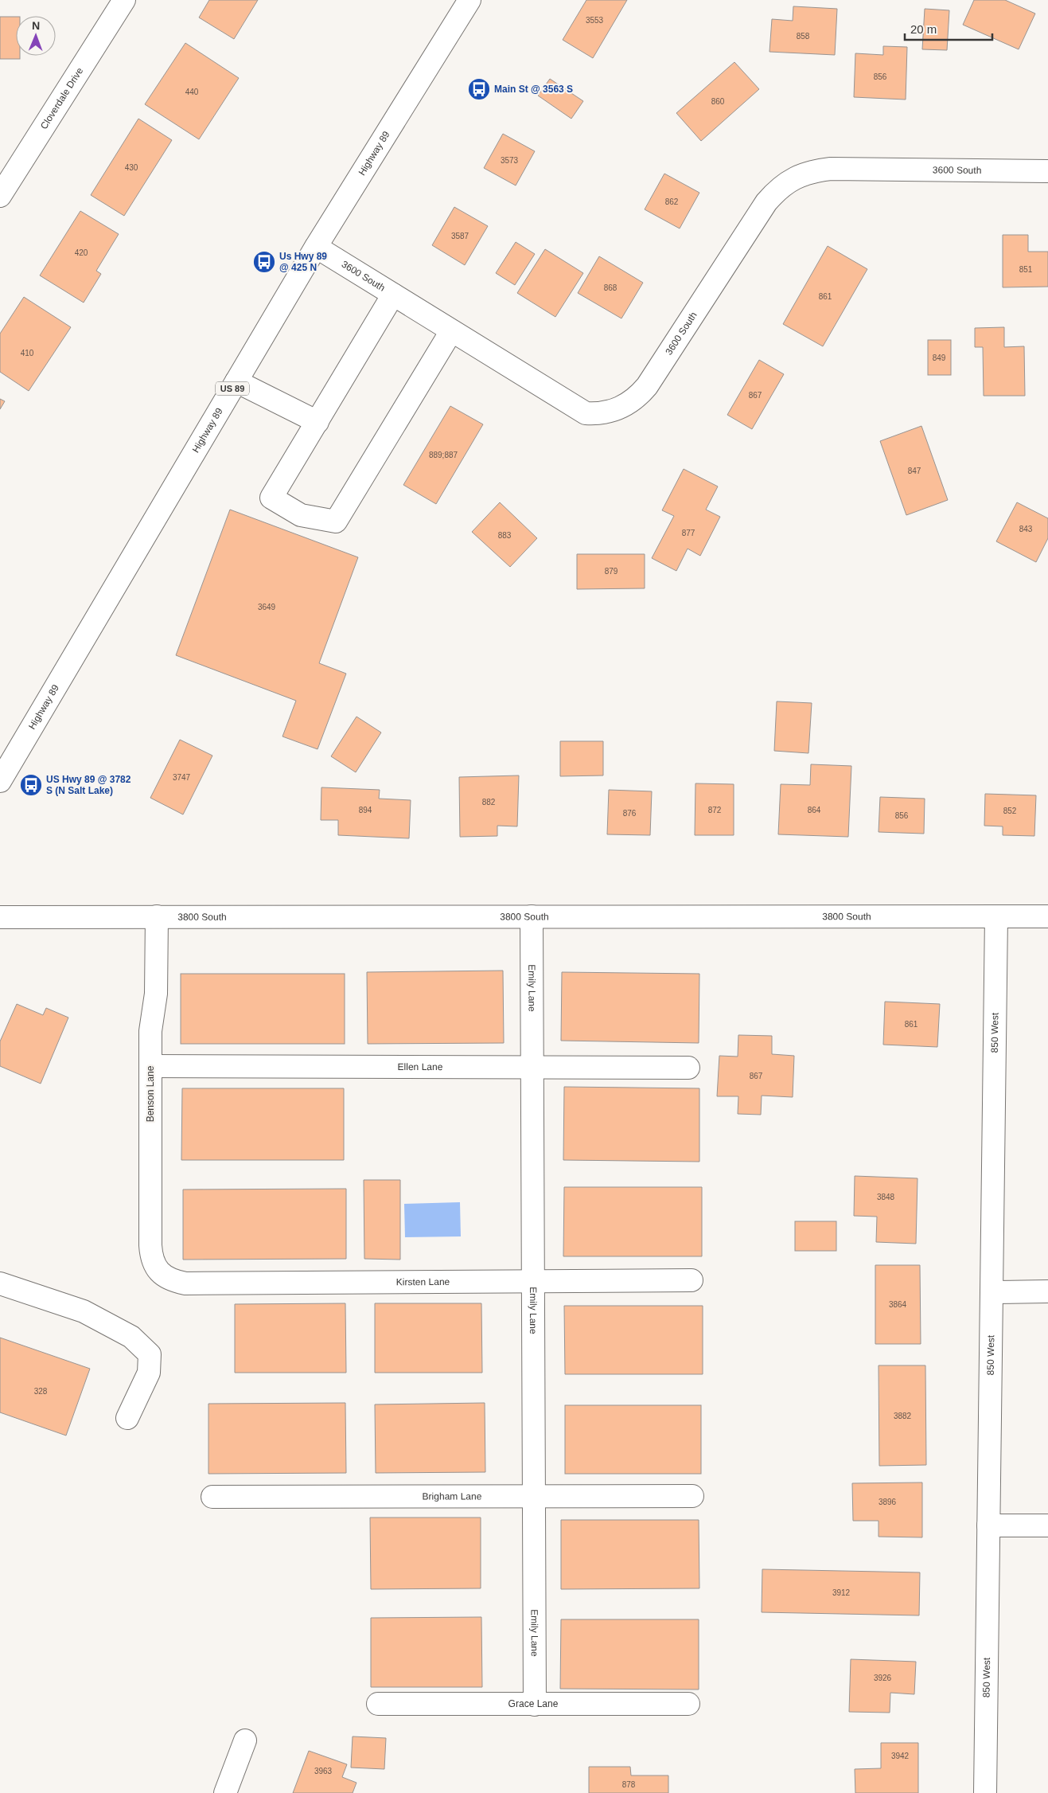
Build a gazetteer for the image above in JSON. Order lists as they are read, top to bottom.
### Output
{
  "streets": {
    "street": [
      "Cloverdale Drive",
      "Highway 89",
      "3600 South",
      "US 89",
      "3800 South",
      "Emily Lane",
      "850 West",
      "Ellen Lane",
      "Benson Lane",
      "Kirsten Lane",
      "Brigham Lane",
      "Grace Lane"
    ]
  },
  "crossings": [
    ["Highway 89", "3600 South"],
    ["3800 South", "Emily Lane"],
    ["3800 South", "850 West"],
    ["3800 South", "Benson Lane"],
    ["Emily Lane", "Ellen Lane"],
    ["Emily Lane", "Kirsten Lane"],
    ["Emily Lane", "Brigham Lane"],
    ["Emily Lane", "Grace Lane"],
    ["Ellen Lane", "Benson Lane"],
    ["Benson Lane", "Kirsten Lane"]
  ],
  "places": {
    "bus stop": ["Main St @ 3563 S", "Us Hwy 89 @ 425 N", "US Hwy 89 @ 3782 S (N Salt Lake)"]
  },
  "house_numbers": [
    "3553",
    "858",
    "856",
    "440",
    "860",
    "3573",
    "430",
    "862",
    "3587",
    "420",
    "851",
    "868",
    "861",
    "410",
    "849",
    "867",
    "889;887",
    "847",
    "843",
    "877",
    "883",
    "879",
    "3649",
    "3747",
    "882",
    "894",
    "872",
    "864",
    "852",
    "876",
    "856",
    "861",
    "867",
    "3848",
    "3864",
    "328",
    "3882",
    "3896",
    "3912",
    "3926",
    "3942",
    "3963",
    "878"
  ],
  "scale_bar": "20 m",
  "north": "top"
}
